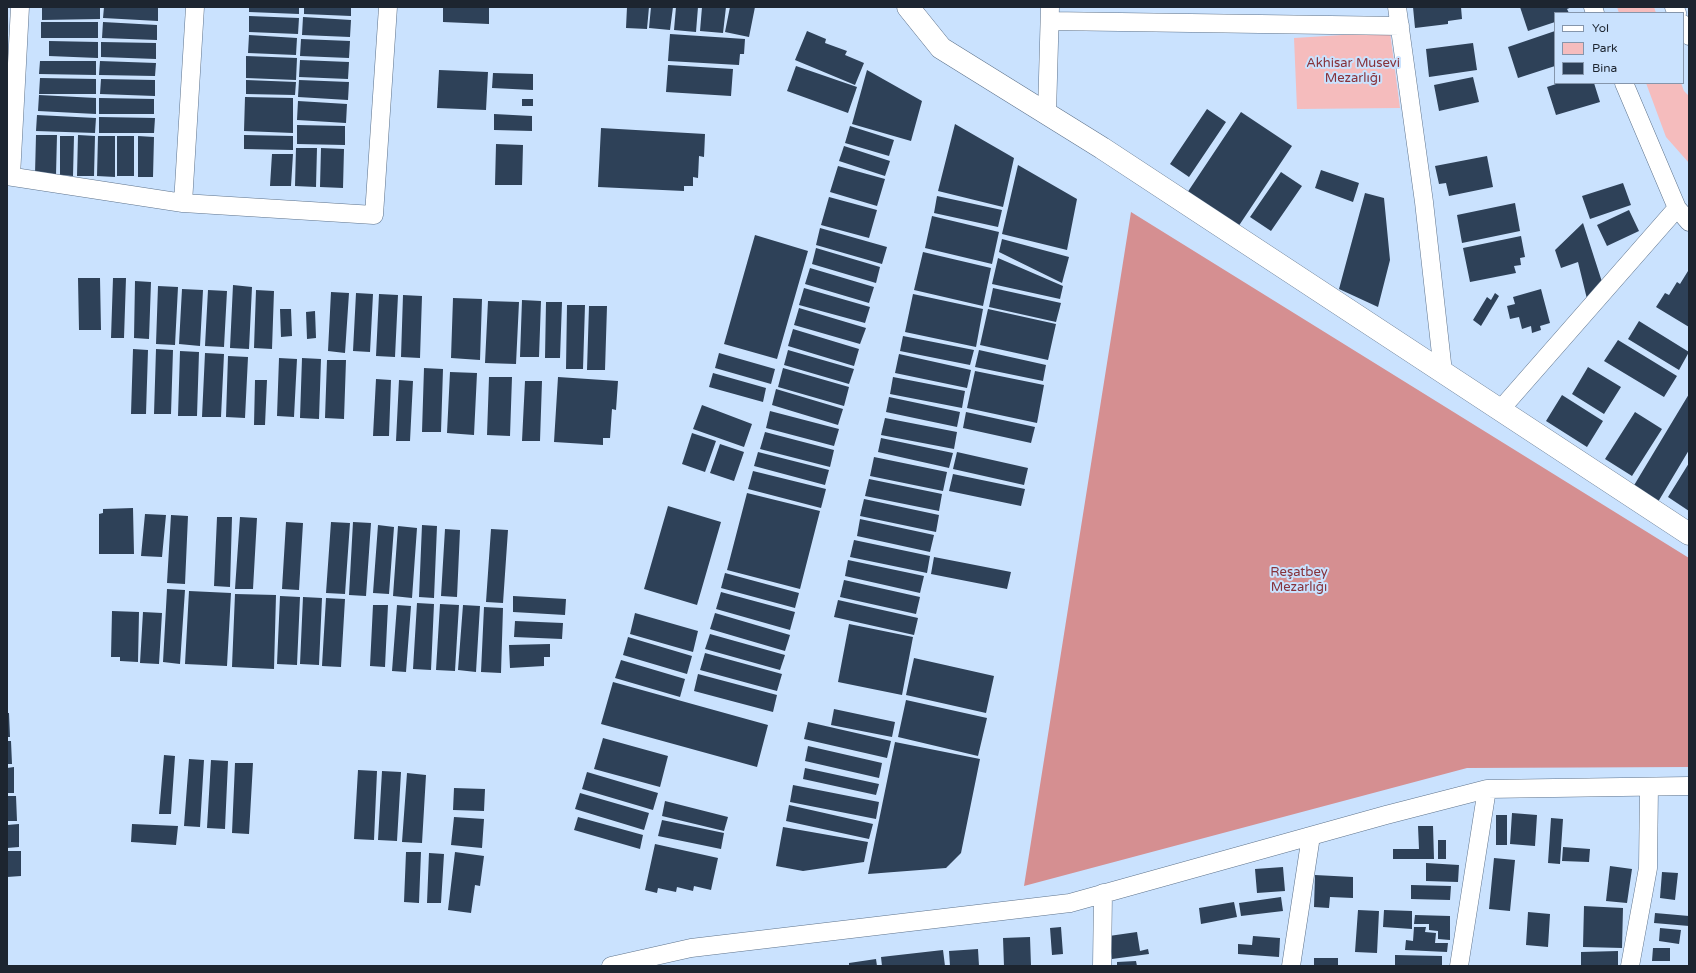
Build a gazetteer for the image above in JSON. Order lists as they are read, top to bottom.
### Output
{
  "parks": ["Akhisar Musevi Mezarlığı", "Reşatbey Mezarlığı"],
  "legend": ["Yol", "Park", "Bina"]
}
